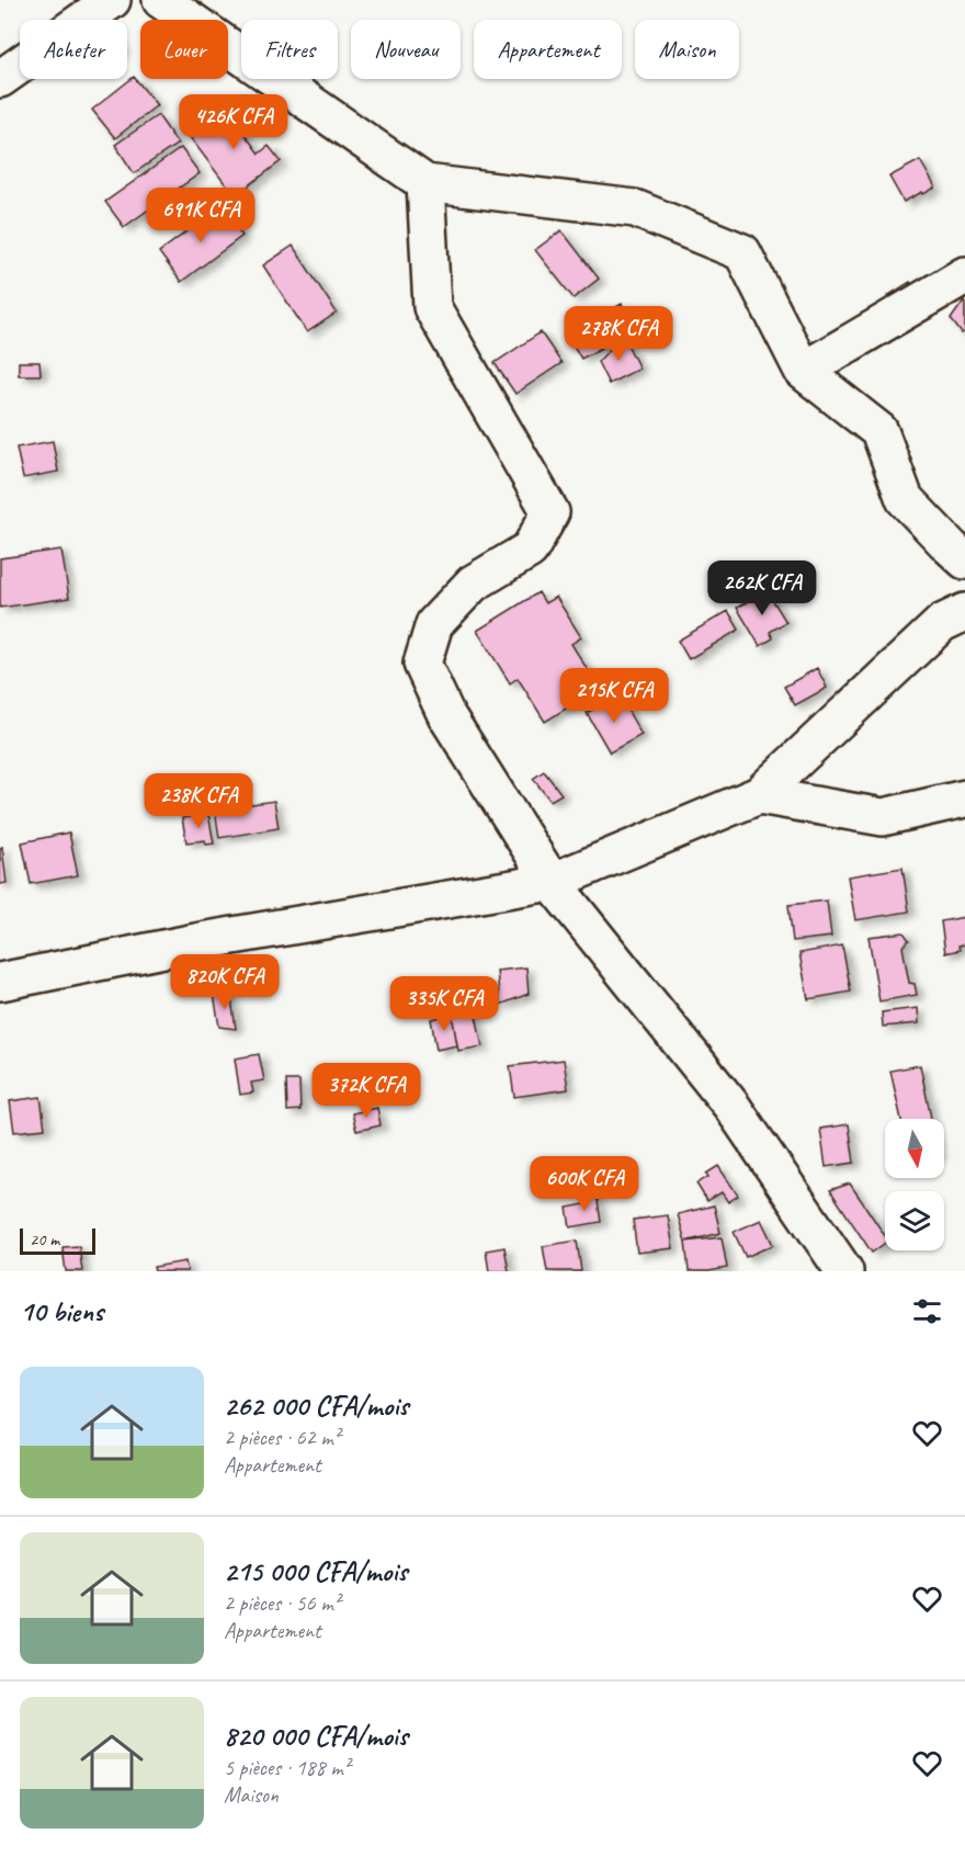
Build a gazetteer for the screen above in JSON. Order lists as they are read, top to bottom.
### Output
{
  "scale_bar": "20 m",
  "north": "bottom",
  "page": {
    "chip": [
      "Acheter",
      "Louer",
      "Filtres",
      "Nouveau",
      "Appartement",
      "Maison"
    ],
    "price": [
      "426K CFA",
      "691K CFA",
      "278K CFA",
      "262K CFA",
      "215K CFA",
      "238K CFA",
      "820K CFA",
      "335K CFA",
      "372K CFA",
      "600K CFA"
    ],
    "scale": "20 m",
    "heading": "10 biens",
    "list": [
      {
        "name": "262 000 CFA/mois",
        "note": "2 pièces · 62 m² · Appartement"
      },
      {
        "name": "215 000 CFA/mois",
        "note": "2 pièces · 56 m² · Appartement"
      },
      {
        "name": "820 000 CFA/mois",
        "note": "5 pièces · 188 m² · Maison"
      }
    ]
  }
}
